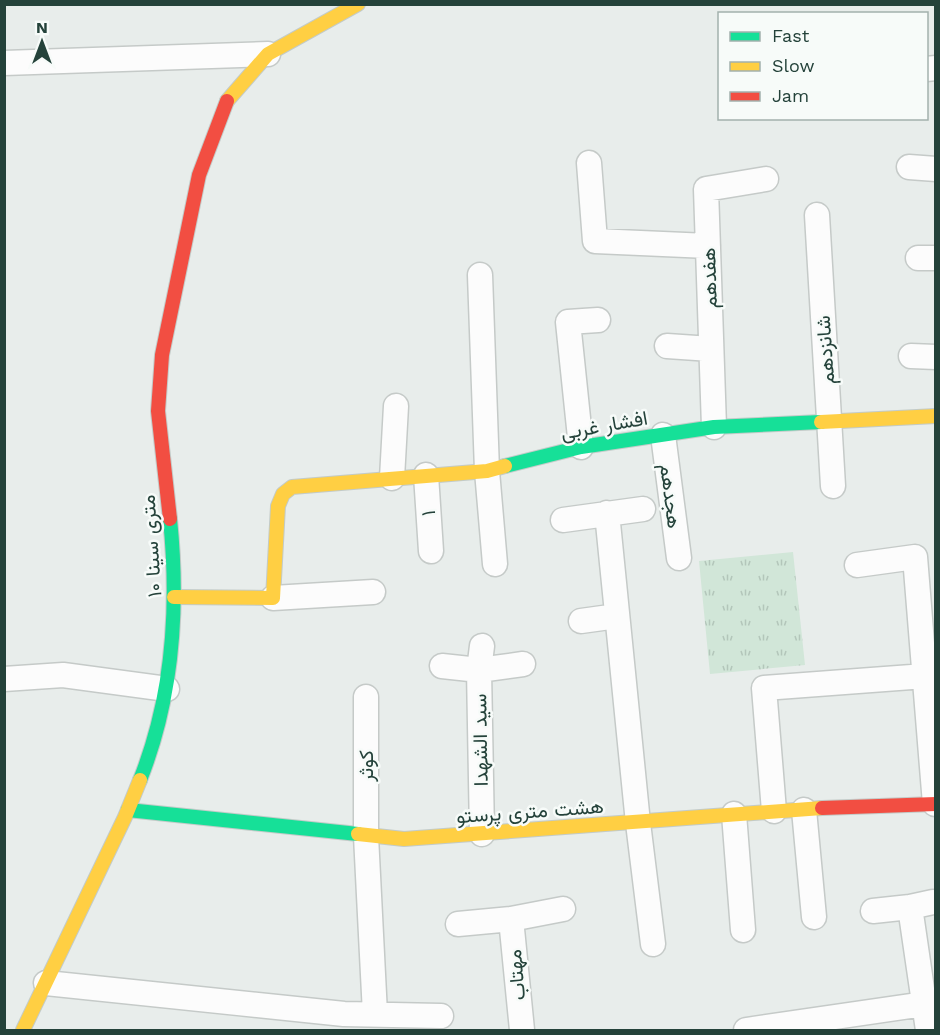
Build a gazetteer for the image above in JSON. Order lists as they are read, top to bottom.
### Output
{
  "streets": {
    "street": [
      "هفدهم",
      "شانزدهم",
      "افشار غربی",
      "هجدهم",
      "۱",
      "۱۰ متری سینا",
      "سید الشهدا",
      "کوثر",
      "هشت متری پرستو",
      "مهتاب"
    ]
  },
  "crossings": [
    ["هفدهم", "افشار غربی"],
    ["شانزدهم", "افشار غربی"],
    ["افشار غربی", "هجدهم"],
    ["افشار غربی", "۱"],
    ["۱۰ متری سینا", "هشت متری پرستو"],
    ["سید الشهدا", "هشت متری پرستو"],
    ["کوثر", "هشت متری پرستو"]
  ],
  "legend": ["Fast", "Slow", "Jam"],
  "north": "top"
}
